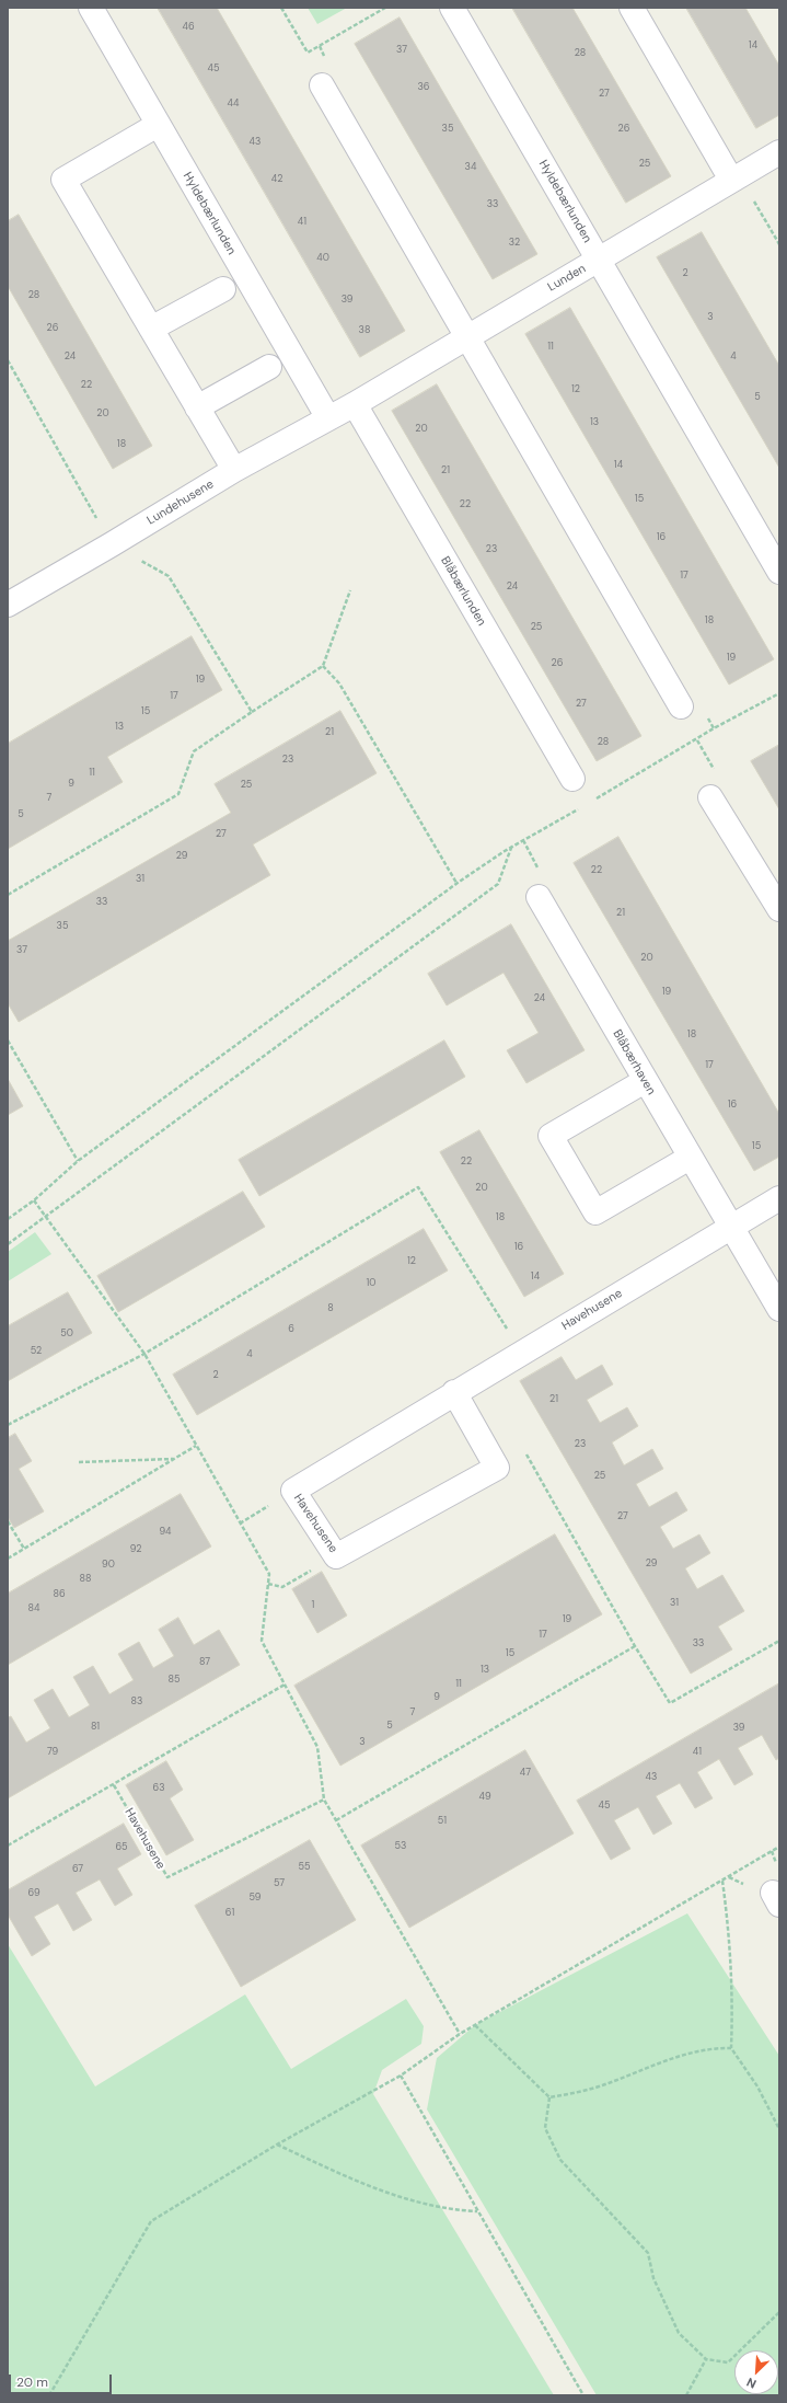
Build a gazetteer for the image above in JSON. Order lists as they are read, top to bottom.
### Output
{
  "streets": {
    "street": [
      "Hyldebærlunden",
      "Lunden",
      "Lundehusene",
      "Blåbærlunden",
      "Blåbærhaven",
      "Havehusene"
    ]
  },
  "crossings": [
    ["Hyldebærlunden", "Lunden"],
    ["Hyldebærlunden", "Lundehusene"],
    ["Lunden", "Lundehusene"],
    ["Lunden", "Blåbærlunden"],
    ["Lundehusene", "Blåbærlunden"],
    ["Blåbærhaven", "Havehusene"]
  ],
  "house_numbers": [
    "46",
    "14",
    "37",
    "28",
    "45",
    "36",
    "27",
    "44",
    "35",
    "26",
    "43",
    "25",
    "34",
    "42",
    "33",
    "41",
    "32",
    "40",
    "2",
    "28",
    "39",
    "3",
    "26",
    "38",
    "11",
    "24",
    "4",
    "22",
    "12",
    "5",
    "20",
    "13",
    "20",
    "18",
    "14",
    "21",
    "15",
    "22",
    "16",
    "23",
    "17",
    "24",
    "18",
    "25",
    "19",
    "26",
    "19",
    "17",
    "27",
    "15",
    "13",
    "21",
    "28",
    "23",
    "11",
    "9",
    "25",
    "7",
    "5",
    "27",
    "29",
    "22",
    "31",
    "33",
    "21",
    "35",
    "37",
    "20",
    "19",
    "24",
    "18",
    "17",
    "16",
    "15",
    "22",
    "20",
    "18",
    "16",
    "12",
    "14",
    "10",
    "8",
    "6",
    "50",
    "52",
    "4",
    "2",
    "21",
    "23",
    "25",
    "27",
    "94",
    "92",
    "29",
    "90",
    "88",
    "86",
    "31",
    "1",
    "84",
    "19",
    "17",
    "33",
    "15",
    "87",
    "13",
    "85",
    "11",
    "9",
    "83",
    "7",
    "5",
    "81",
    "39",
    "3",
    "79",
    "41",
    "47",
    "43",
    "63",
    "49",
    "45",
    "51",
    "53",
    "65",
    "55",
    "67",
    "57",
    "69",
    "59",
    "61"
  ],
  "scale_bar": "20 m",
  "north": "bottom left"
}
